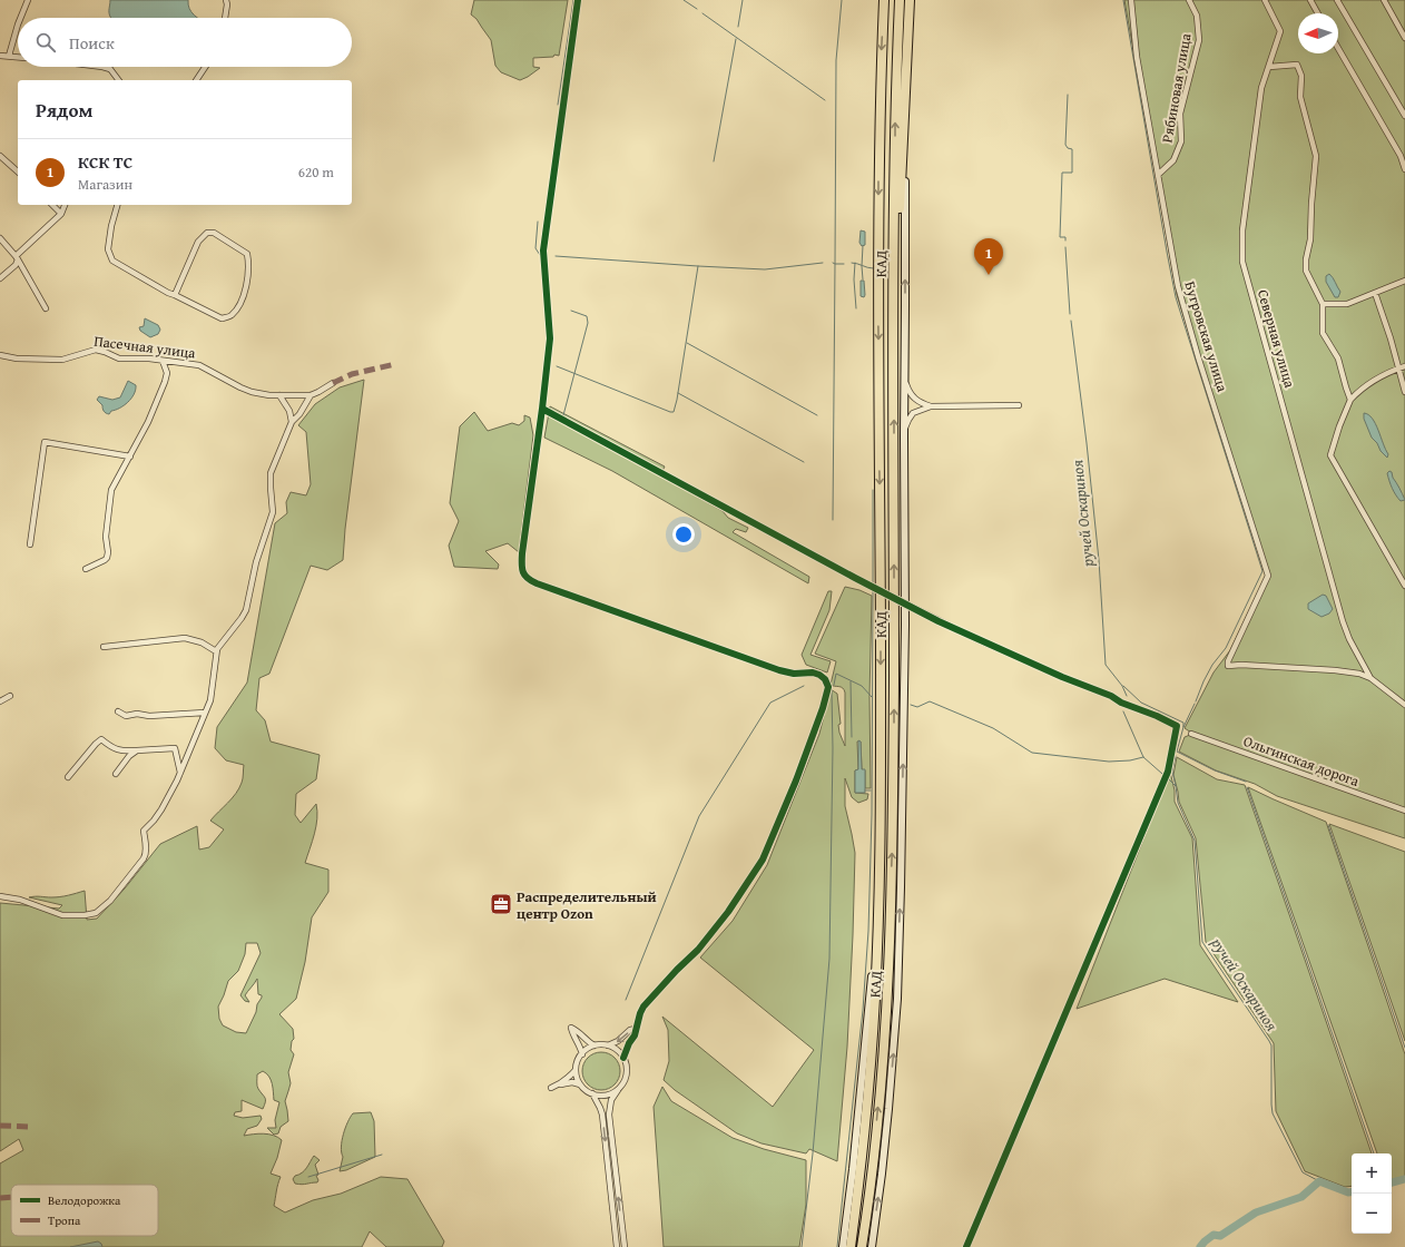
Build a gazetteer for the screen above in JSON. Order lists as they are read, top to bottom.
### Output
{
  "streets": {
    "highway": ["КАД"],
    "street": [
      "Рябиновая улица",
      "Бугровская улица",
      "Северная улица",
      "Пасечная улица",
      "Ольгинская дорога"
    ]
  },
  "crossings": [
    ["Рябиновая улица", "Бугровская улица"],
    ["Бугровская улица", "Северная улица"]
  ],
  "water": ["ручей Оскариноя"],
  "places": {
    "office": ["Распределительный центр Ozon"]
  },
  "legend": ["Велодорожка", "Тропа"],
  "north": "left",
  "page": {
    "search": "Поиск",
    "heading": "Рядом",
    "list": [
      {
        "mark": "1",
        "name": "КСК ТС",
        "note": "Магазин",
        "value": "620 m"
      }
    ],
    "pins": "1",
    "map_buttons": ["+", "−"]
  }
}
